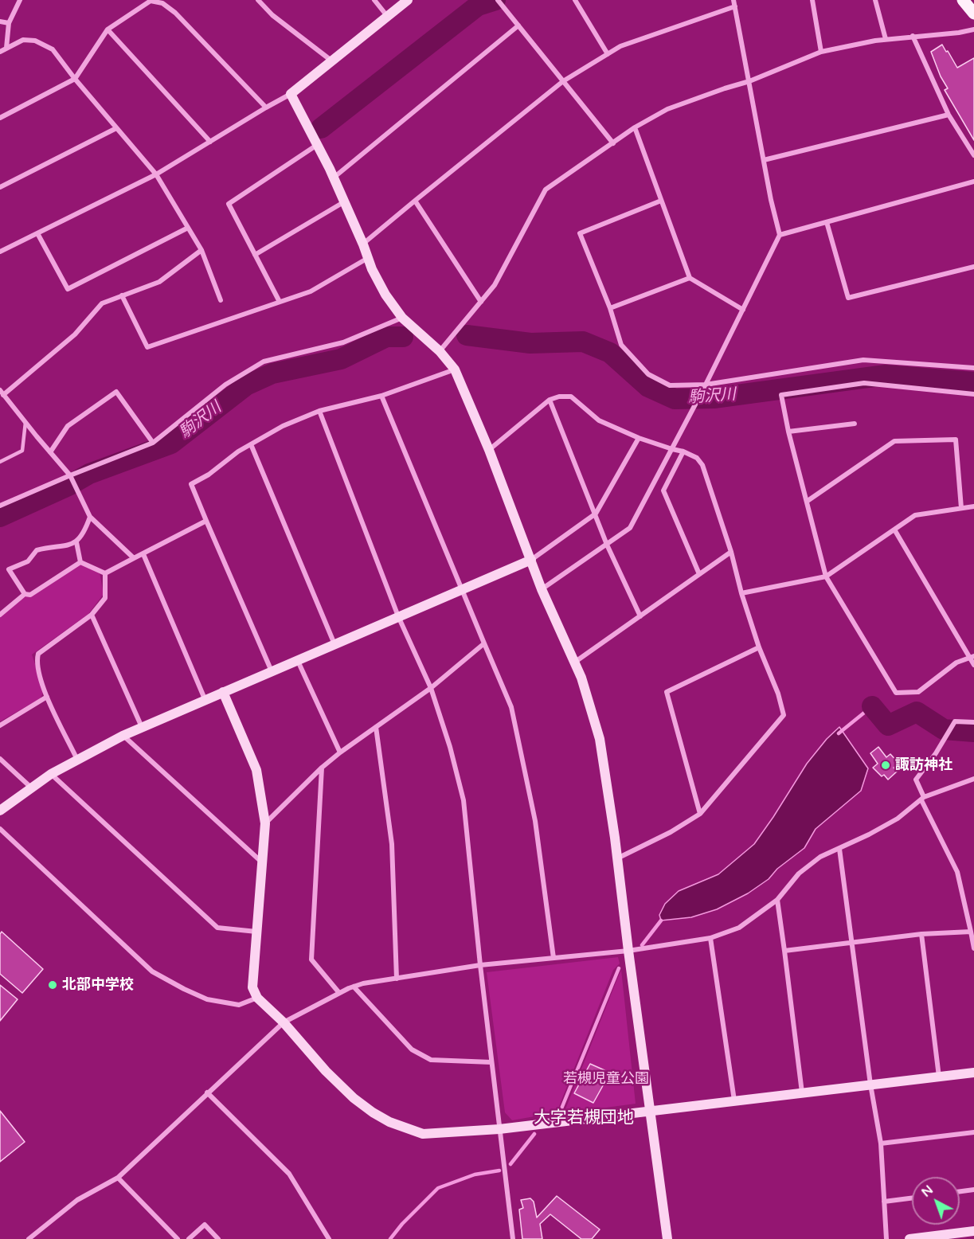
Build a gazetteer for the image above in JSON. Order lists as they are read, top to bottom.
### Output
{
  "districts": ["大字若槻団地"],
  "water": ["駒沢川"],
  "parks": ["若槻児童公園"],
  "places": ["諏訪神社", "北部中学校"],
  "north": "top left"
}
